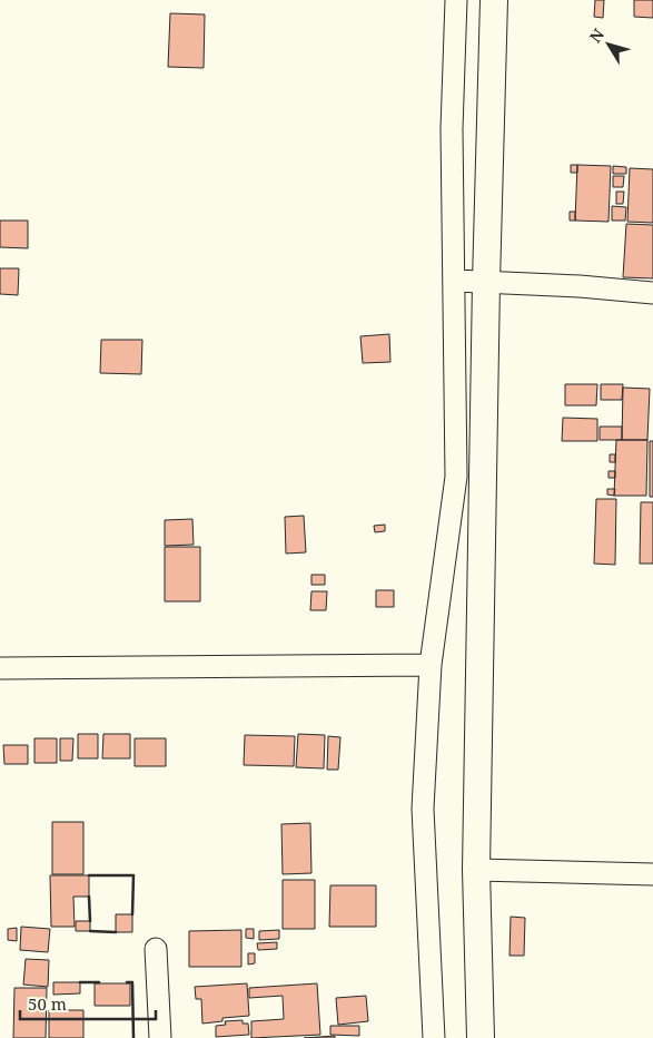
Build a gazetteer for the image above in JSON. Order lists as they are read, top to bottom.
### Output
{
  "scale_bar": "50 m",
  "north": "top left"
}
